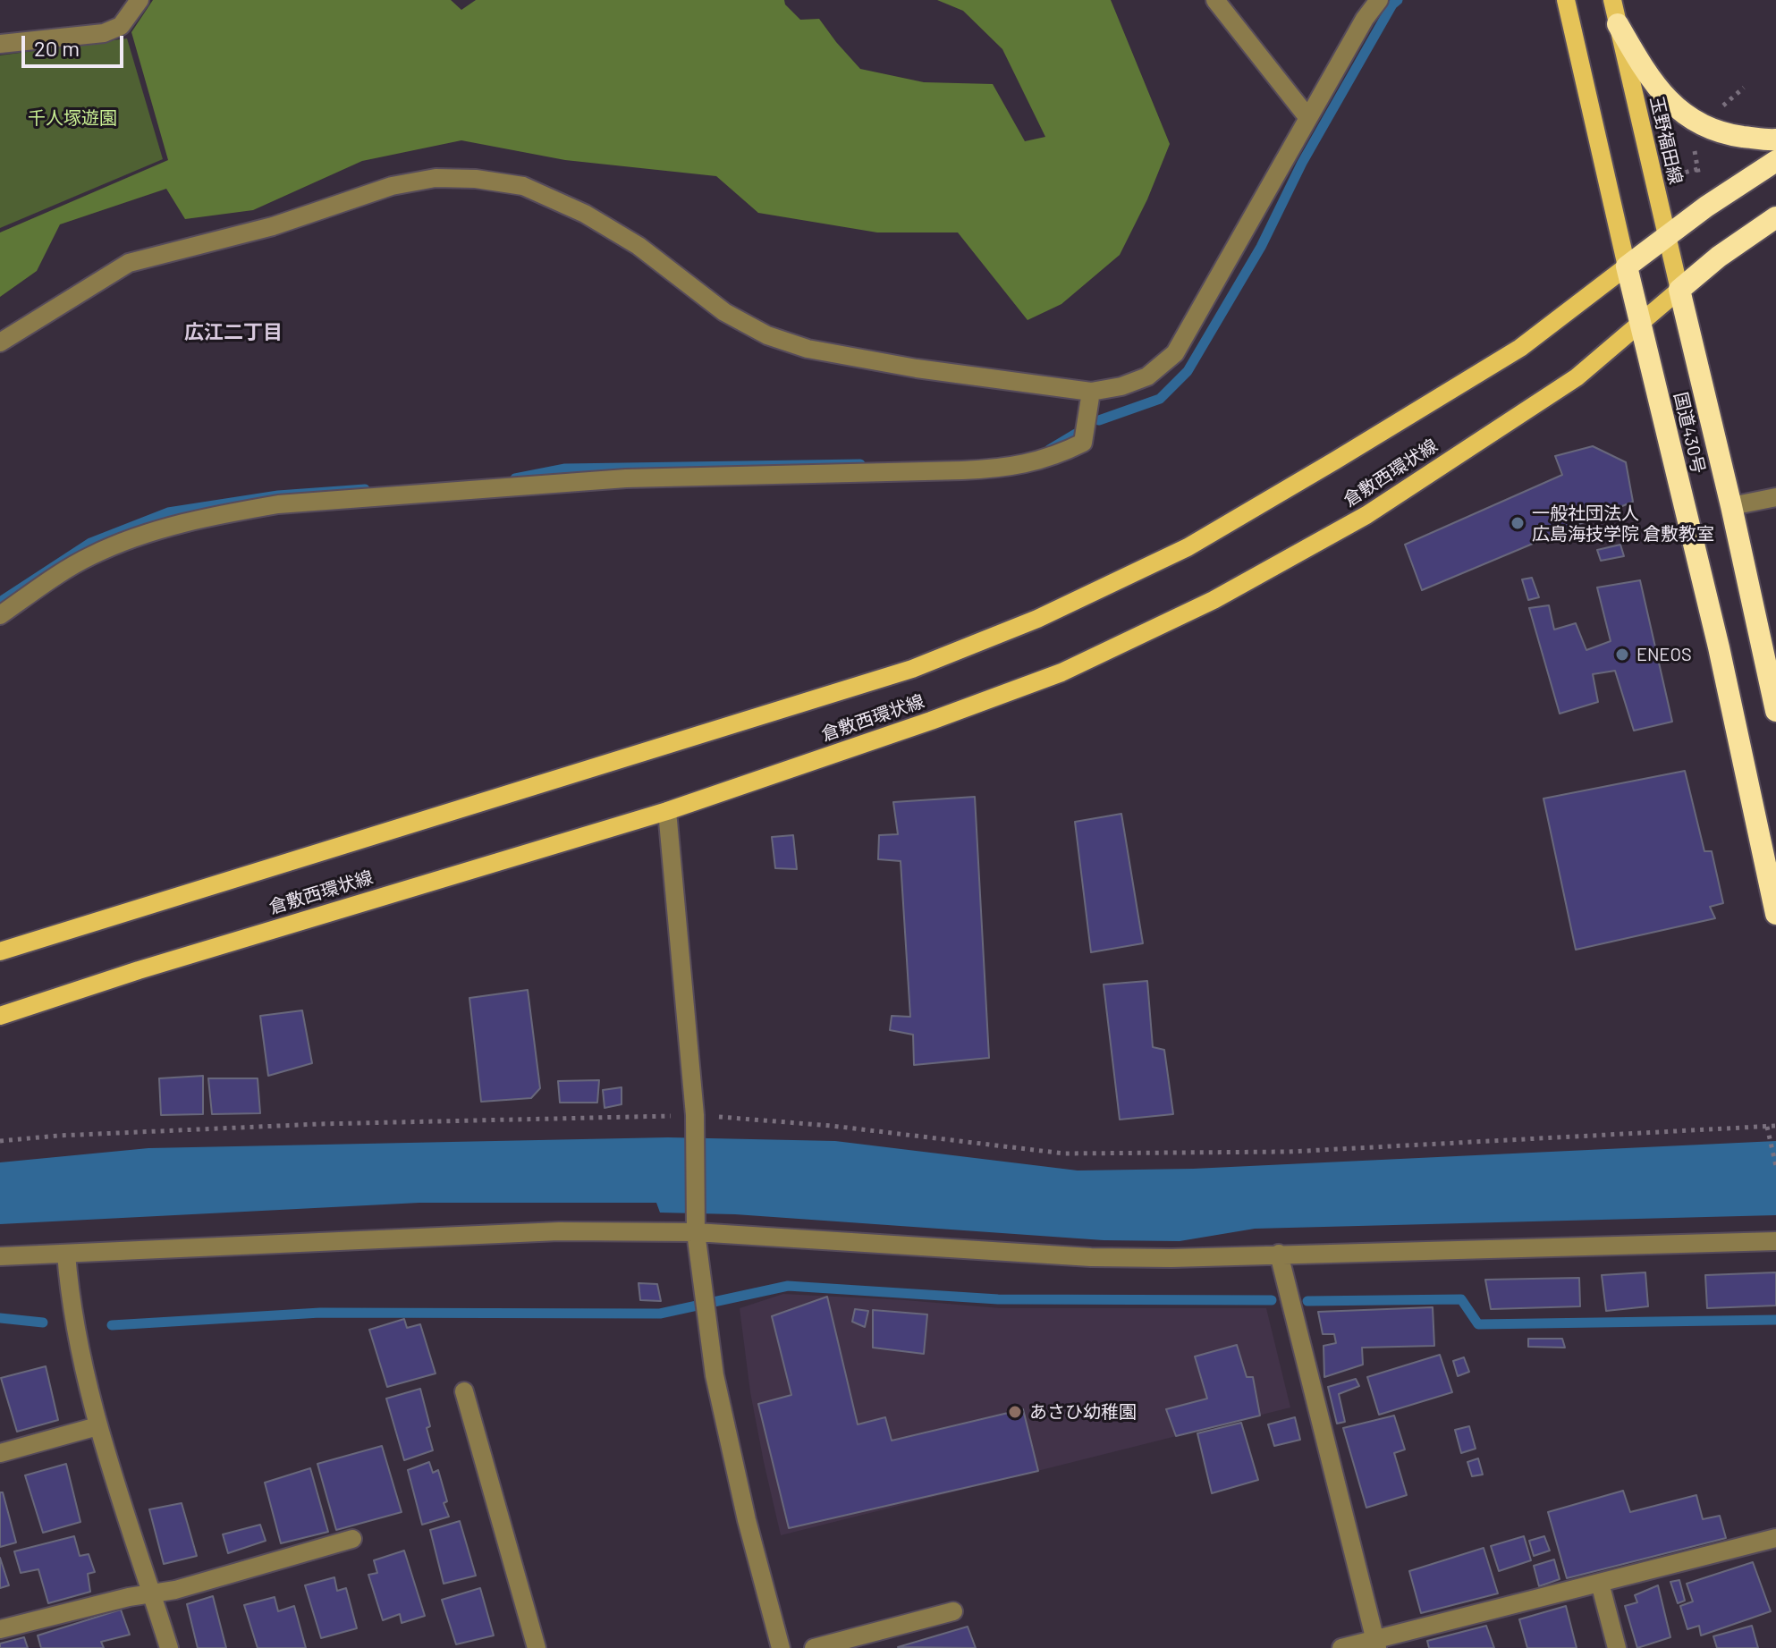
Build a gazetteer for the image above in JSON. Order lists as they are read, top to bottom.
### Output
{
  "streets": {
    "highway": ["国道430号"],
    "main road": ["玉野福田線", "倉敷西環状線"]
  },
  "crossings": [
    ["玉野福田線", "国道430号"],
    ["玉野福田線", "倉敷西環状線"],
    ["国道430号", "倉敷西環状線"]
  ],
  "districts": ["広江二丁目"],
  "parks": ["千人塚遊園"],
  "places": ["一般社団法人 広島海技学院 倉敷教室", "ENEOS", "あさひ幼稚園"],
  "scale_bar": "20 m"
}
